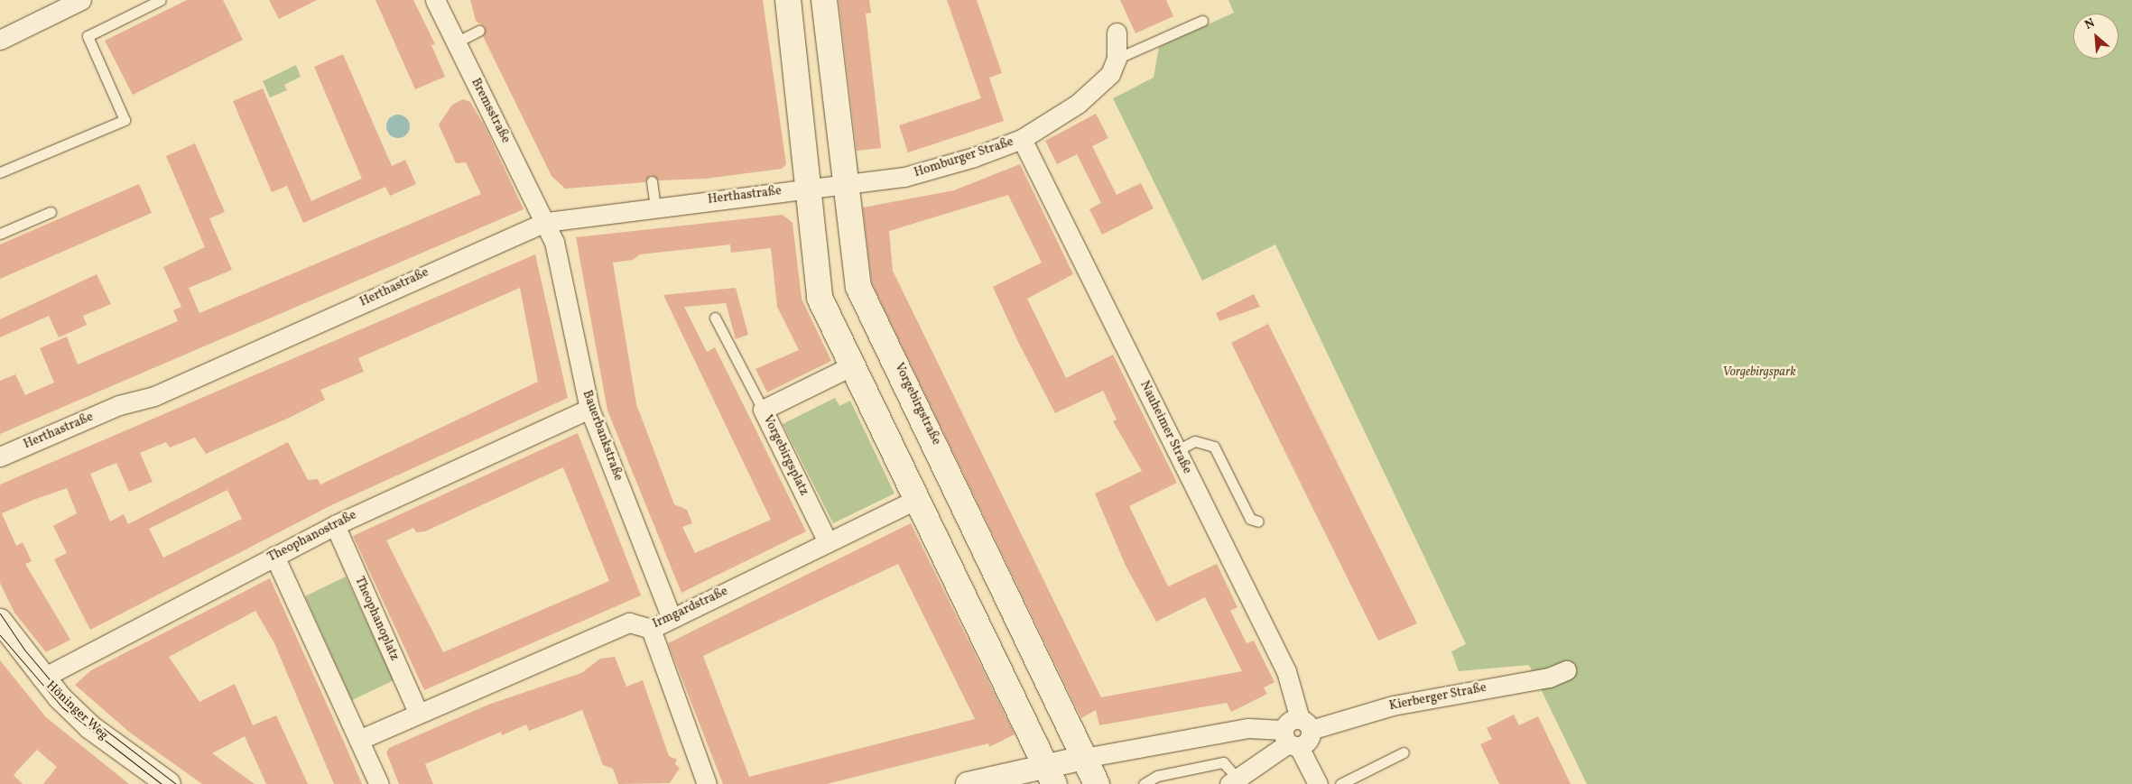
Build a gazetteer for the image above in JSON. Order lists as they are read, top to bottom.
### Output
{
  "streets": {
    "main road": ["Vorgebirgstraße"],
    "street": [
      "Bremsstraße",
      "Homburger Straße",
      "Herthastraße",
      "Nauheimer Straße",
      "Bauerbankstraße",
      "Vorgebirgsplatz",
      "Theophanostraße",
      "Irmgardstraße",
      "Theophanoplatz",
      "Kierberger Straße",
      "Höninger Weg"
    ]
  },
  "crossings": [
    ["Bremsstraße", "Herthastraße"],
    ["Bremsstraße", "Bauerbankstraße"],
    ["Homburger Straße", "Herthastraße"],
    ["Homburger Straße", "Vorgebirgstraße"],
    ["Homburger Straße", "Nauheimer Straße"],
    ["Herthastraße", "Bauerbankstraße"],
    ["Nauheimer Straße", "Kierberger Straße"],
    ["Bauerbankstraße", "Theophanostraße"],
    ["Bauerbankstraße", "Irmgardstraße"],
    ["Vorgebirgsplatz", "Irmgardstraße"],
    ["Theophanostraße", "Theophanoplatz"],
    ["Theophanostraße", "Höninger Weg"],
    ["Irmgardstraße", "Theophanoplatz"]
  ],
  "parks": ["Vorgebirgspark"],
  "north": "top left"
}
